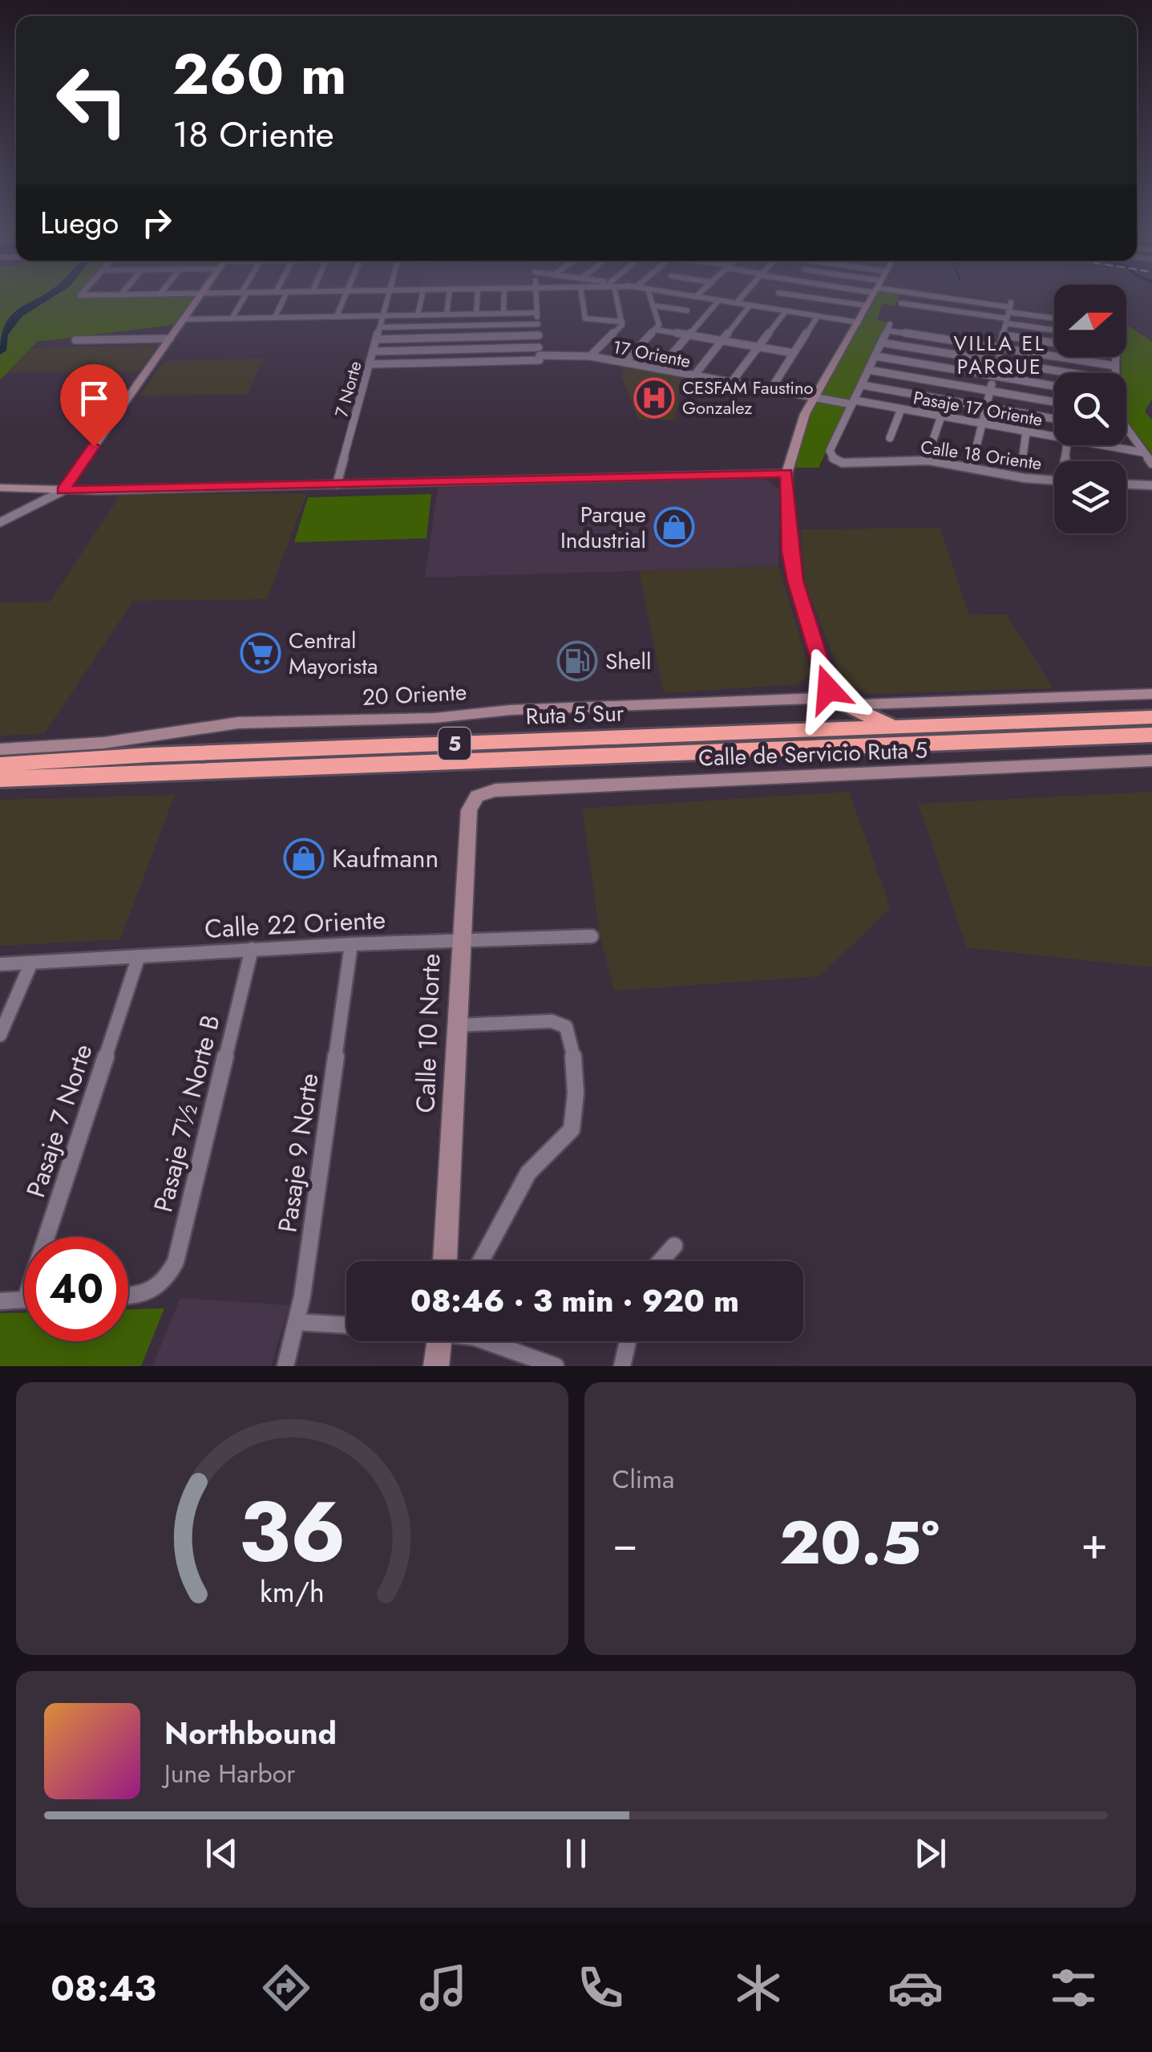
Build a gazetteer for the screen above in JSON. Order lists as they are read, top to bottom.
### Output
{
  "streets": {
    "highway": ["Ruta 5 Sur", "5"],
    "street": [
      "17 Oriente",
      "7 Norte",
      "Pasaje 17 Oriente",
      "Calle 18 Oriente",
      "20 Oriente",
      "Calle de Servicio Ruta 5",
      "Calle 22 Oriente",
      "Calle 10 Norte",
      "Pasaje 7½ Norte B",
      "Pasaje 7 Norte",
      "Pasaje 9 Norte"
    ]
  },
  "crossings": [
    ["17 Oriente", "Pasaje 17 Oriente"],
    ["17 Oriente", "Calle 18 Oriente"],
    ["Pasaje 17 Oriente", "Calle 18 Oriente"],
    ["Calle de Servicio Ruta 5", "Calle 10 Norte"],
    ["Calle 22 Oriente", "Calle 10 Norte"],
    ["Calle 22 Oriente", "Pasaje 7½ Norte B"],
    ["Calle 22 Oriente", "Pasaje 7 Norte"],
    ["Calle 22 Oriente", "Pasaje 9 Norte"]
  ],
  "districts": ["VILLA EL PARQUE"],
  "places": {
    "hospital": ["CESFAM Faustino Gonzalez"],
    "shop": ["Parque Industrial", "Kaufmann"],
    "supermarket": ["Central Mayorista"],
    "fuel station": ["Shell"]
  },
  "north": "right",
  "page": {
    "turn": ["260 m", "18 Oriente"],
    "then": "Luego",
    "limit": "40",
    "trip": "08:46 · 3 min · 920 m",
    "tile": "Clima",
    "heat": ["−", "20.5°", "+"],
    "song": ["Northbound", "June Harbor"],
    "tabs": "08:43",
    "gauge": ["36", "km/h"]
  }
}
